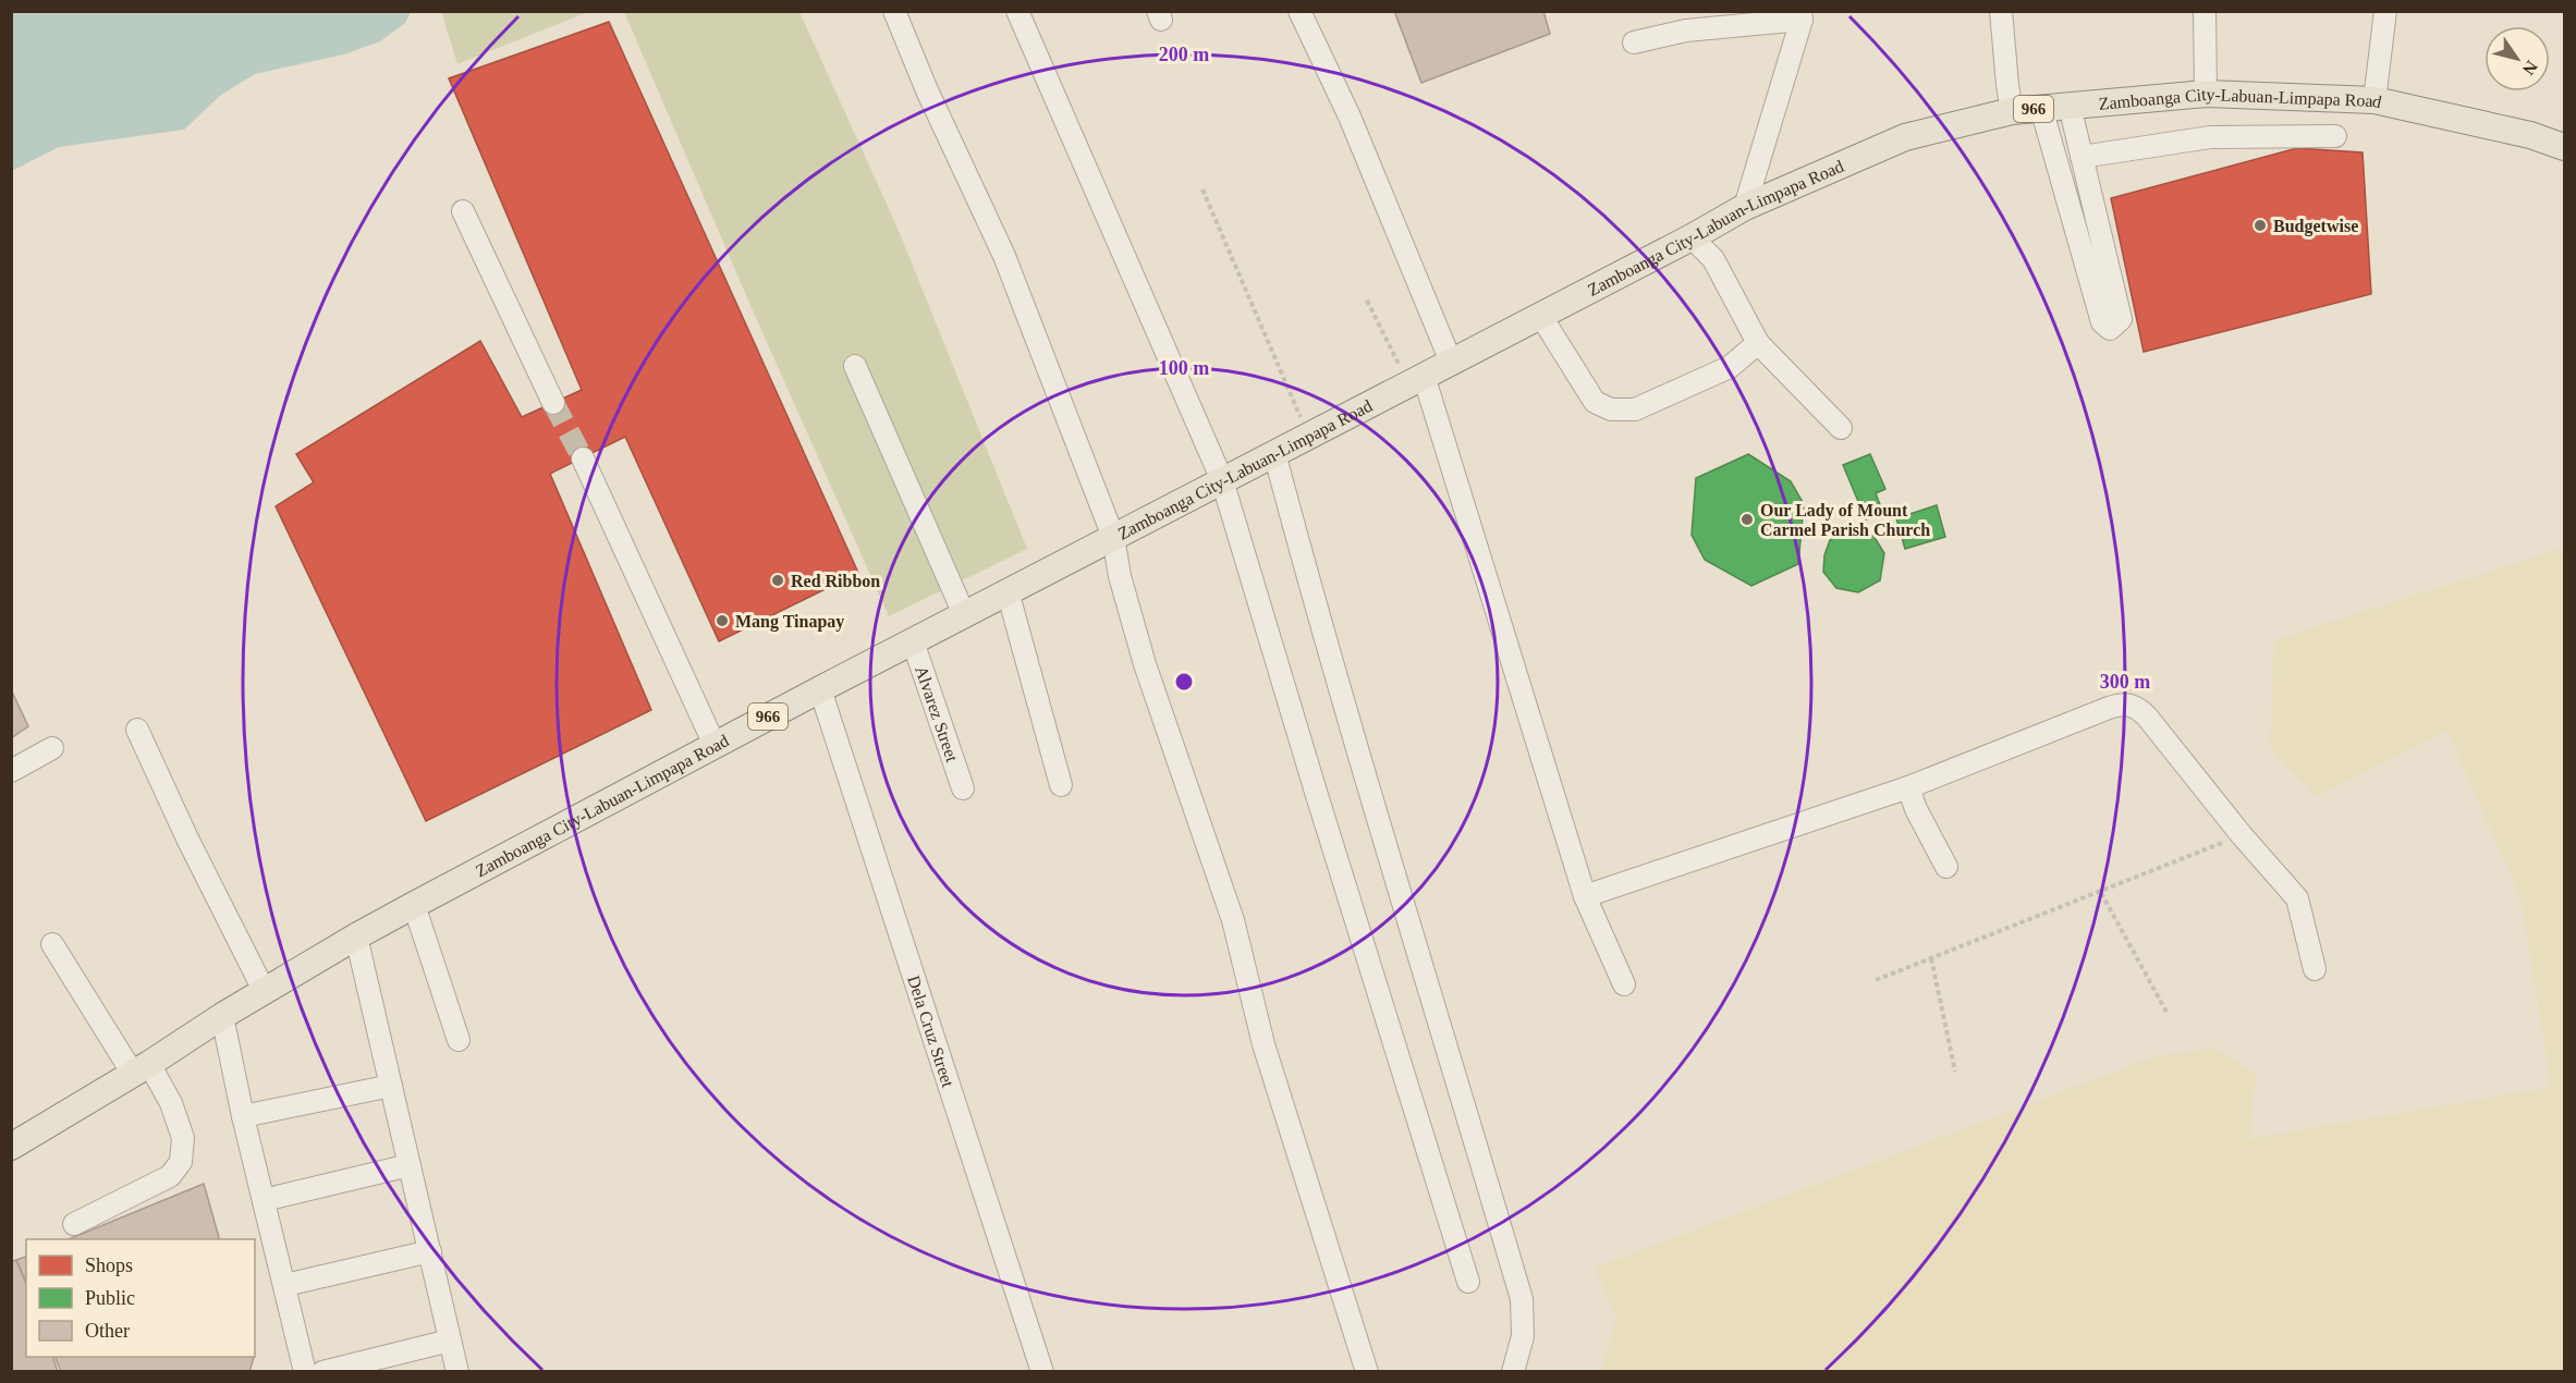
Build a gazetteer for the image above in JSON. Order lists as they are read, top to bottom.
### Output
{
  "streets": {
    "main road": ["Zamboanga City-Labuan-Limpapa Road", "966"],
    "street": ["Alvarez Street", "Dela Cruz Street"]
  },
  "crossings": [
    ["Zamboanga City-Labuan-Limpapa Road", "Alvarez Street"],
    ["Zamboanga City-Labuan-Limpapa Road", "Dela Cruz Street"]
  ],
  "places": [
    "Budgetwise",
    "Our Lady of Mount Carmel Parish Church",
    "Red Ribbon",
    "Mang Tinapay"
  ],
  "legend": ["Shops", "Public", "Other"],
  "north": "bottom right",
  "rings": ["200 m", "100 m", "300 m"]
}
